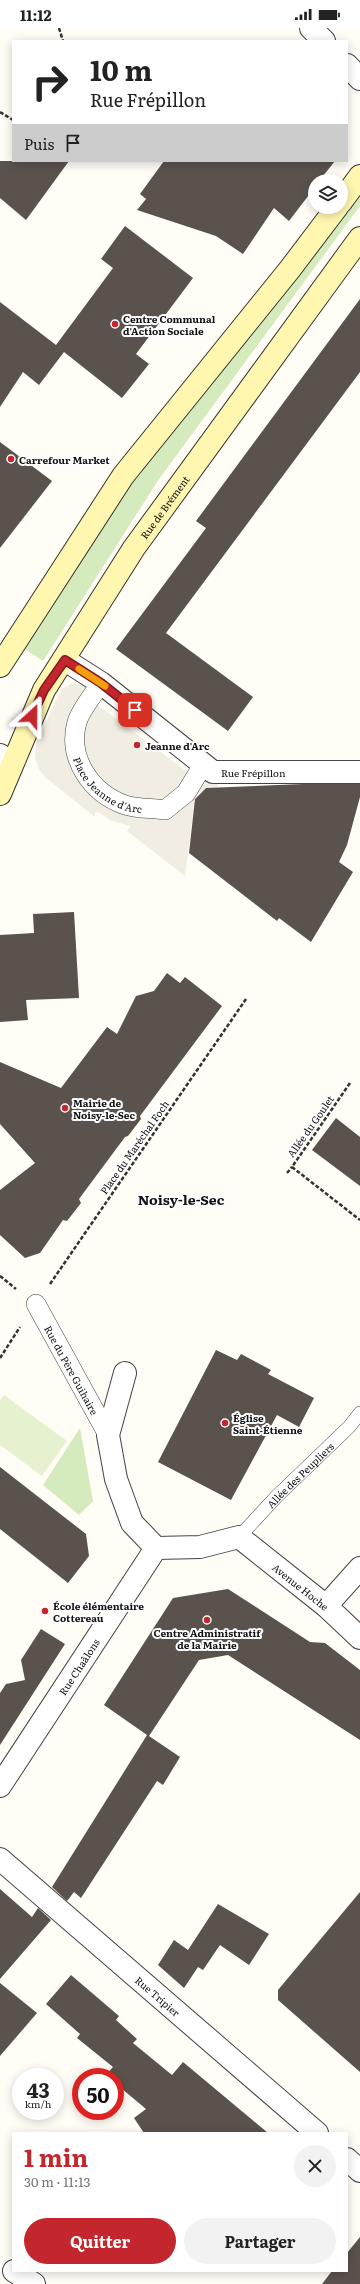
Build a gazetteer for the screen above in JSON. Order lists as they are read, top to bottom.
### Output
{
  "streets": {
    "main road": ["Rue de Brément"],
    "street": [
      "Rue Frépillon",
      "Place Jeanne d'Arc",
      "Rue du Père Guihaire",
      "Avenue Hoche",
      "Rue Chaâlons",
      "Rue Tripier"
    ],
    "lane": ["Allée des Peupliers"],
    "path": ["Allée du Goulet", "Place du Maréchal Foch"]
  },
  "crossings": [
    ["Rue de Brément", "Rue Frépillon"],
    ["Rue Frépillon", "Place Jeanne d'Arc"],
    ["Place du Maréchal Foch", "Rue du Père Guihaire"],
    ["Allée des Peupliers", "Avenue Hoche"]
  ],
  "districts": ["Noisy-le-Sec"],
  "places": [
    "Centre Communal d'Action Sociale",
    "Carrefour Market",
    "Jeanne d'Arc",
    "Mairie de Noisy-le-Sec",
    "Église Saint-Étienne",
    "École élémentaire Cottereau",
    "Centre Administratif de la Mairie"
  ],
  "page": {
    "status": "11:12",
    "turn": ["10 m", "Rue Frépillon"],
    "then": "Puis",
    "speed": "43 km/h",
    "limit": "50",
    "heading": ["1 min", "30 m · 11:13"],
    "buttons": ["Quitter", "Partager"]
  }
}
